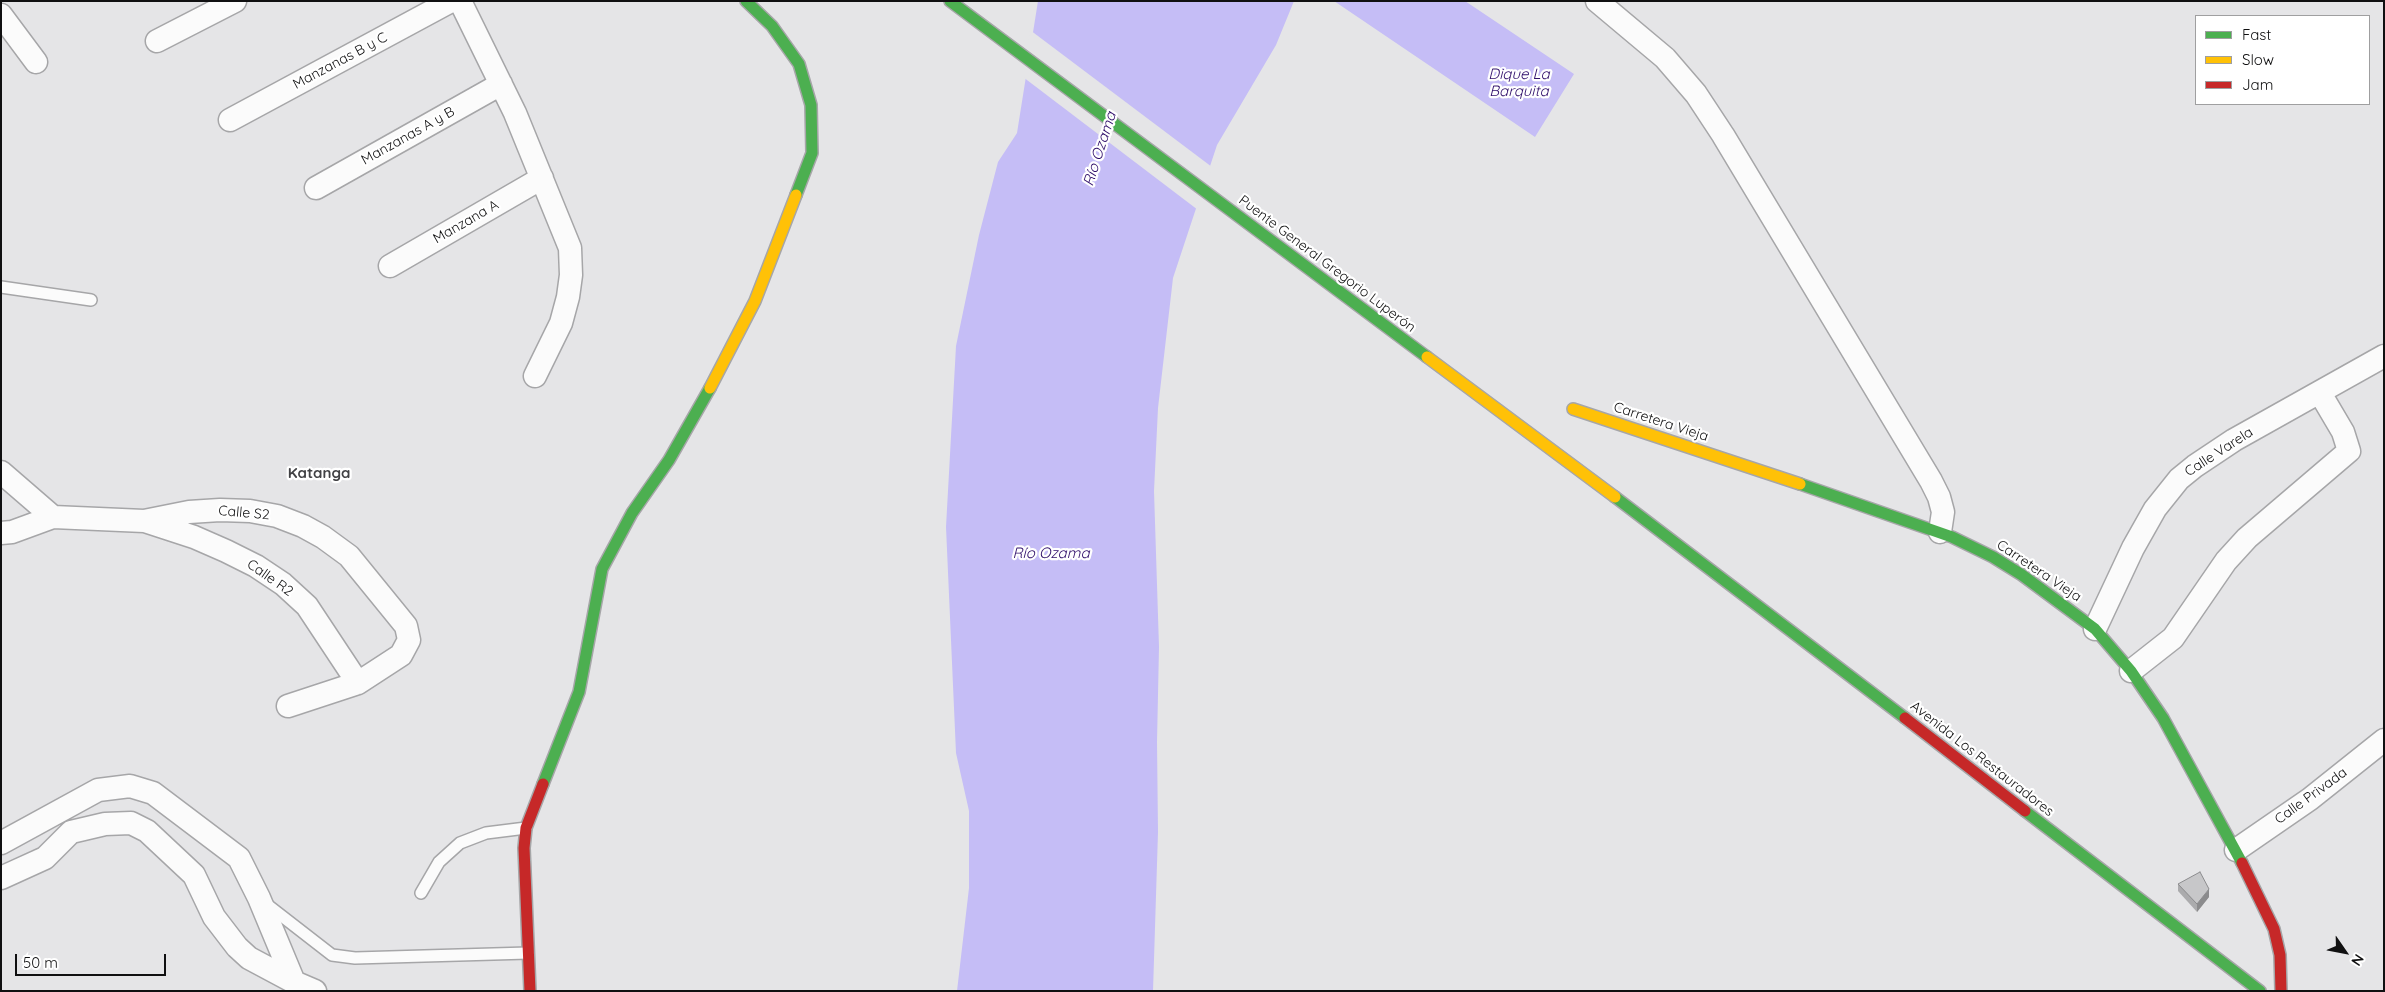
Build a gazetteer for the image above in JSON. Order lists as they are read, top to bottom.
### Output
{
  "streets": {
    "street": [
      "Manzanas B y C",
      "Manzanas A y B",
      "Manzana A",
      "Puente General Gregorio Luperón",
      "Carretera Vieja",
      "Calle Varela",
      "Calle S2",
      "Calle R2",
      "Avenida Los Restauradores",
      "Calle Privada"
    ]
  },
  "crossings": [
    ["Puente General Gregorio Luperón", "Avenida Los Restauradores"],
    ["Carretera Vieja", "Calle Varela"],
    ["Carretera Vieja", "Calle Privada"],
    ["Calle S2", "Calle R2"]
  ],
  "districts": ["Katanga"],
  "water": ["Dique La Barquita", "Río Ozama"],
  "legend": ["Fast", "Slow", "Jam"],
  "scale_bar": "50 m",
  "north": "bottom right"
}
